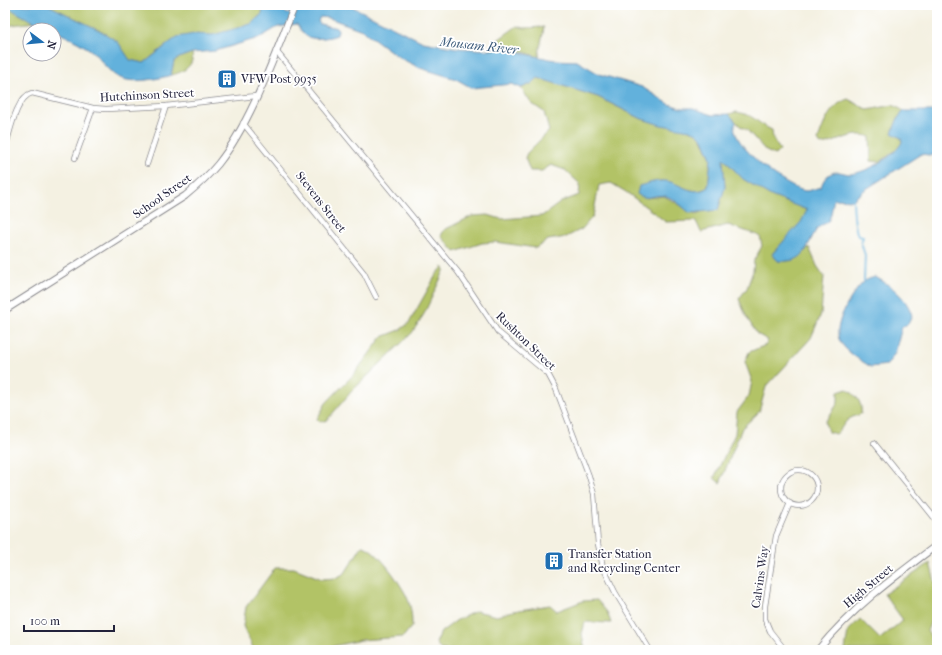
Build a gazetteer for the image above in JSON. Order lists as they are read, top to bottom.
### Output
{
  "streets": {
    "street": [
      "Hutchinson Street",
      "School Street",
      "Stevens Street",
      "Rushton Street",
      "Calvins Way",
      "High Street"
    ]
  },
  "crossings": [
    ["Hutchinson Street", "School Street"],
    ["School Street", "Stevens Street"],
    ["School Street", "Rushton Street"]
  ],
  "water": ["Mousam River"],
  "places": {
    "building": ["VFW Post 9935", "Transfer Station and Recycling Center"]
  },
  "scale_bar": "100 m",
  "north": "right"
}
